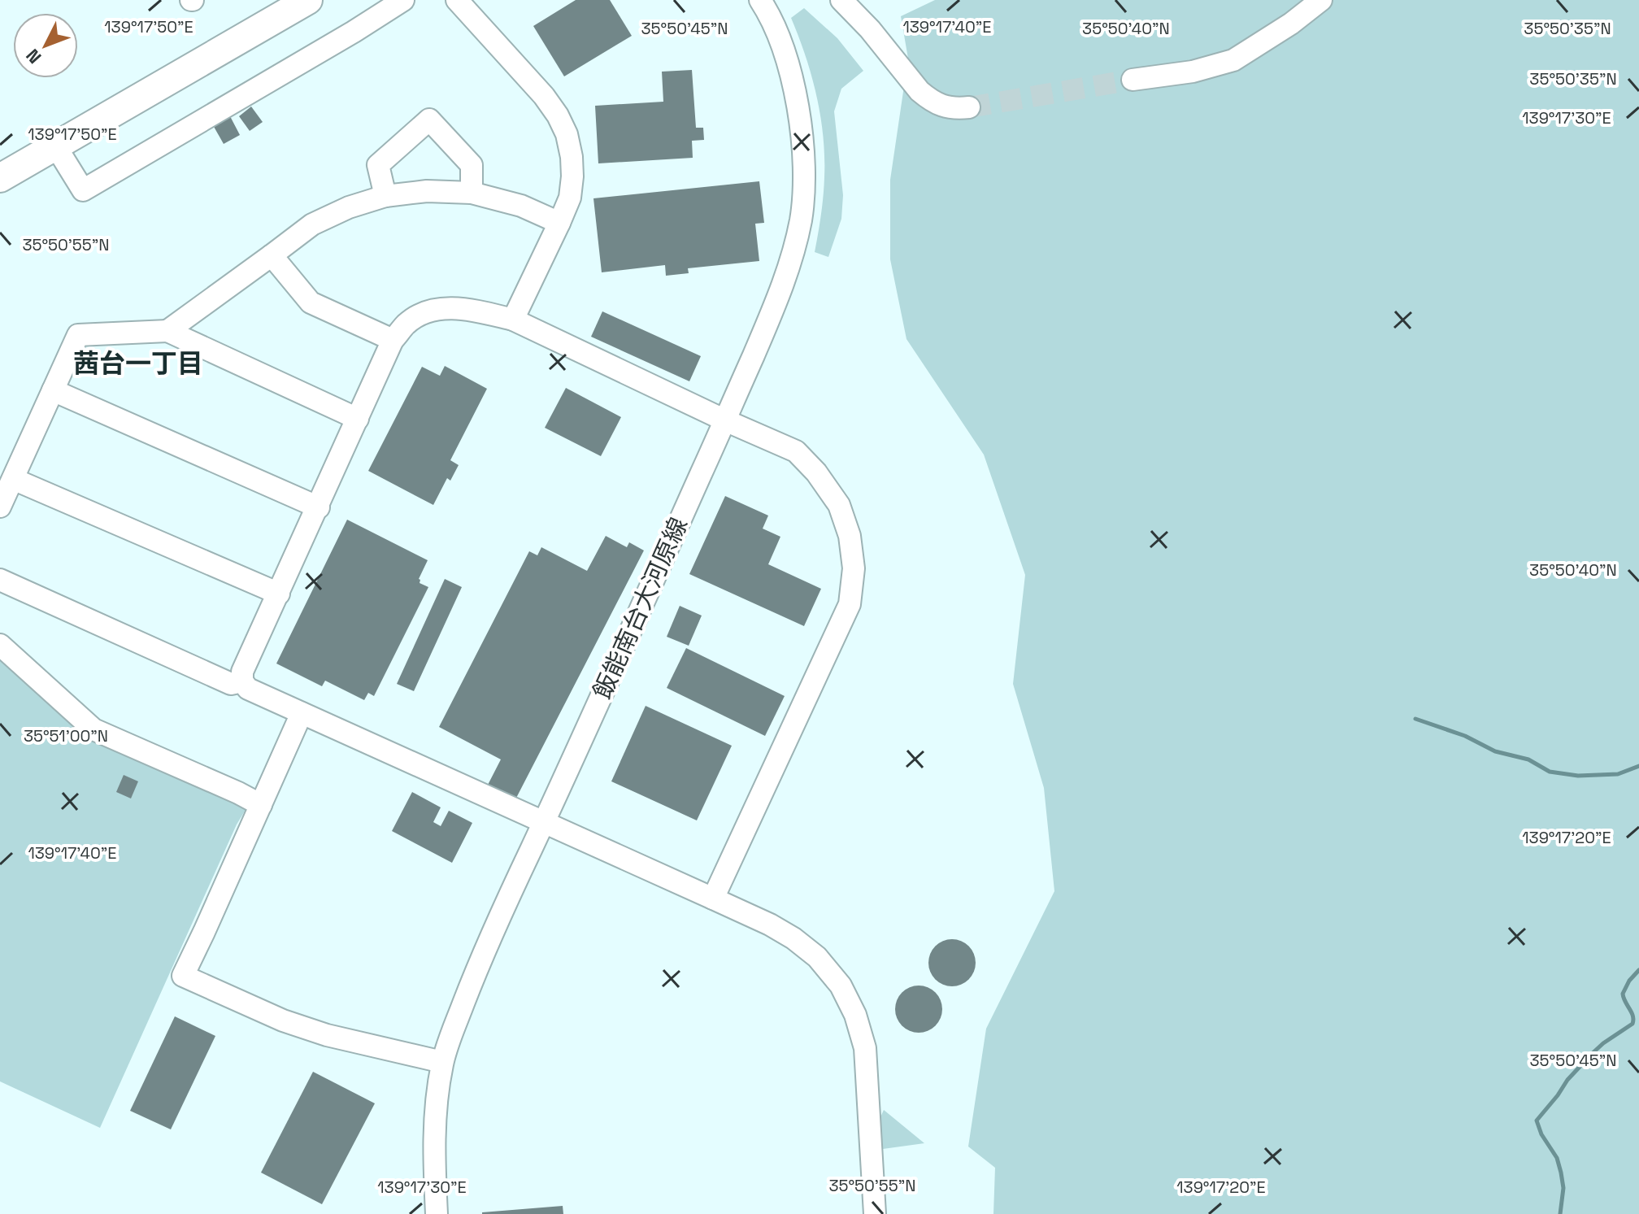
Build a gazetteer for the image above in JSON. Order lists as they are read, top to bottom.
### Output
{
  "streets": {
    "street": ["飯能南台大河原線"]
  },
  "districts": ["茜台一丁目"],
  "north": "bottom left",
  "coordinates": [
    "139°17'50\"E",
    "139°17'40\"E",
    "35°50'40\"N",
    "35°50'35\"N",
    "35°50'45\"N",
    "139°17'30\"E",
    "35°50'55\"N",
    "35°51'00\"N",
    "139°17'20\"E"
  ]
}
